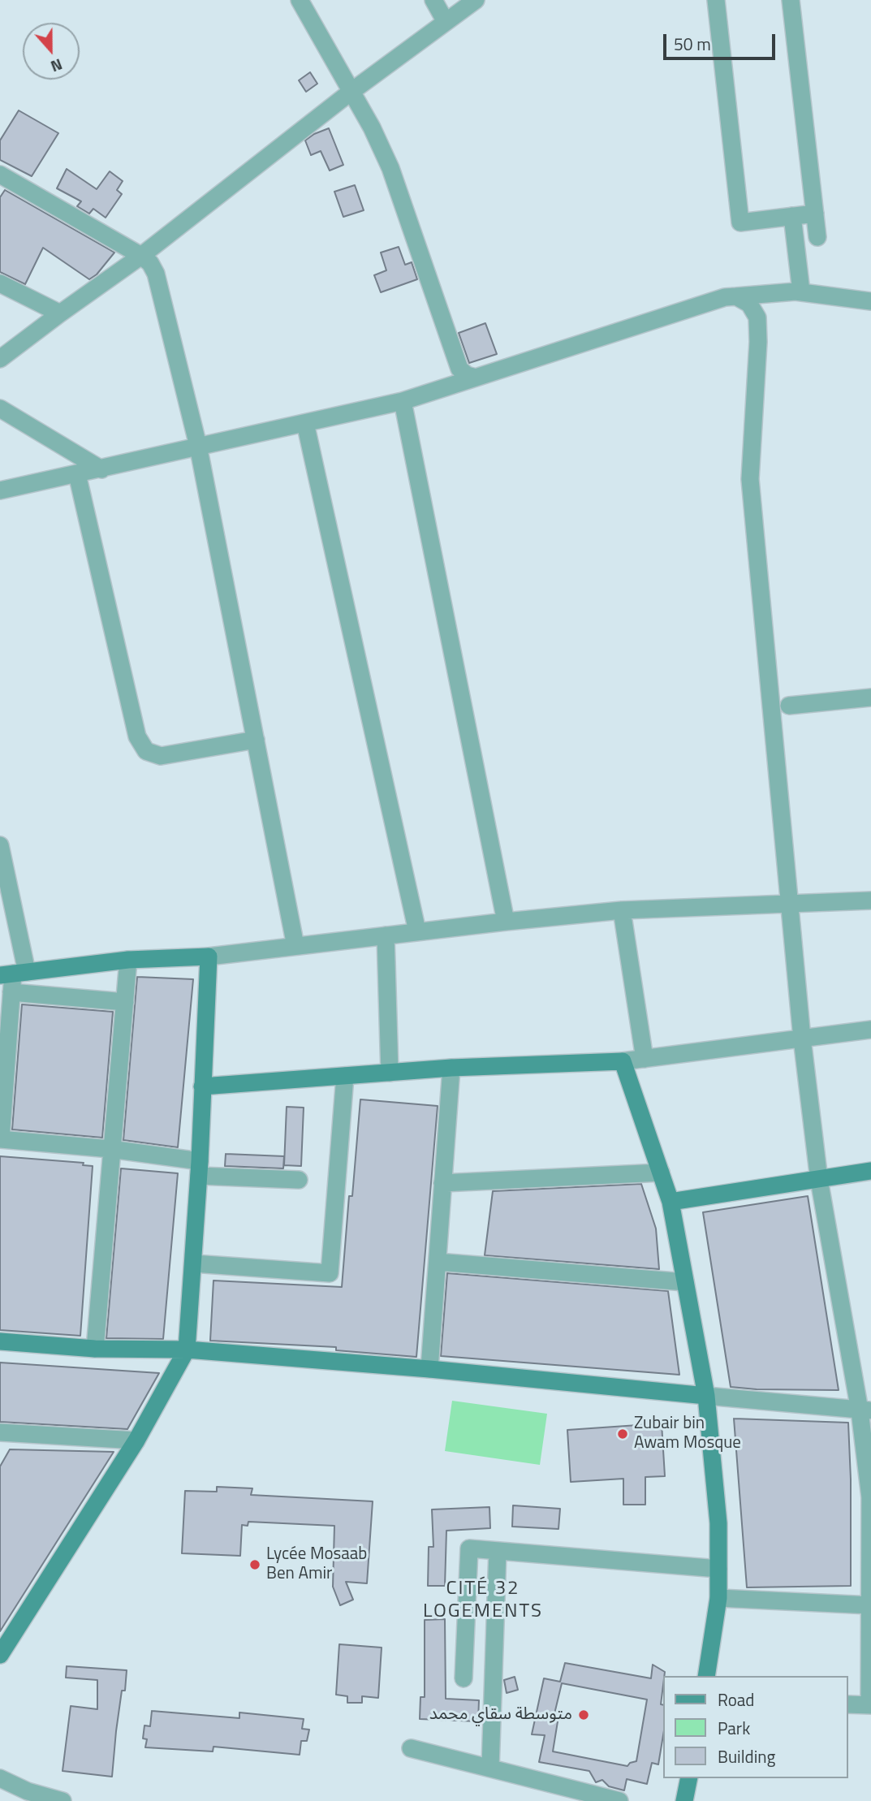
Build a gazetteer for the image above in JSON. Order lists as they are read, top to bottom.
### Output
{
  "districts": ["CITÉ 32 LOGEMENTS"],
  "places": ["Zubair bin Awam Mosque", "Lycée Mosaab Ben Amir", "متوسطة سقاي محمد"],
  "legend": ["Road", "Park", "Building"],
  "scale_bar": "50 m",
  "north": "bottom"
}
